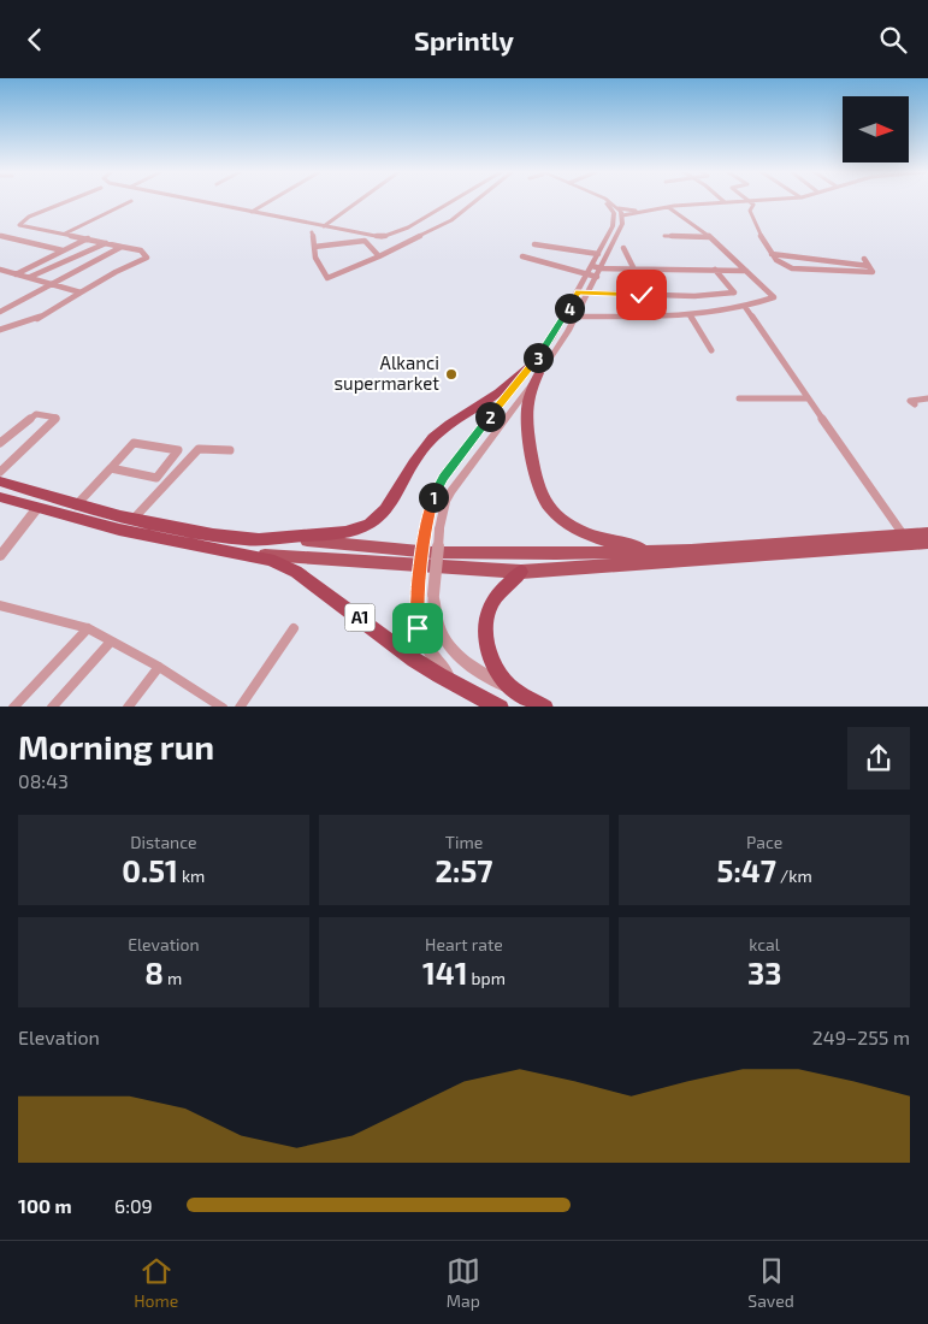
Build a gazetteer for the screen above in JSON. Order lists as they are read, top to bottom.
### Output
{
  "streets": {
    "highway": ["A1"]
  },
  "places": ["Alkanci supermarket"],
  "north": "right",
  "page": {
    "header": "Sprintly",
    "pins": [
      "4",
      "3",
      "2",
      "1"
    ],
    "heading": ["Morning run", "08:43"],
    "stats": [
      ["Distance", "0.51 km"],
      ["Time", "2:57"],
      ["Pace", "5:47 /km"],
      ["Elevation", "8 m"],
      ["Heart rate", "141 bpm"],
      ["kcal", "33"]
    ],
    "chart": ["Elevation", "249–255 m"],
    "list": [
      {
        "name": "100 m",
        "note": "6:09"
      }
    ],
    "tabs": ["Home", "Map", "Saved"]
  }
}
